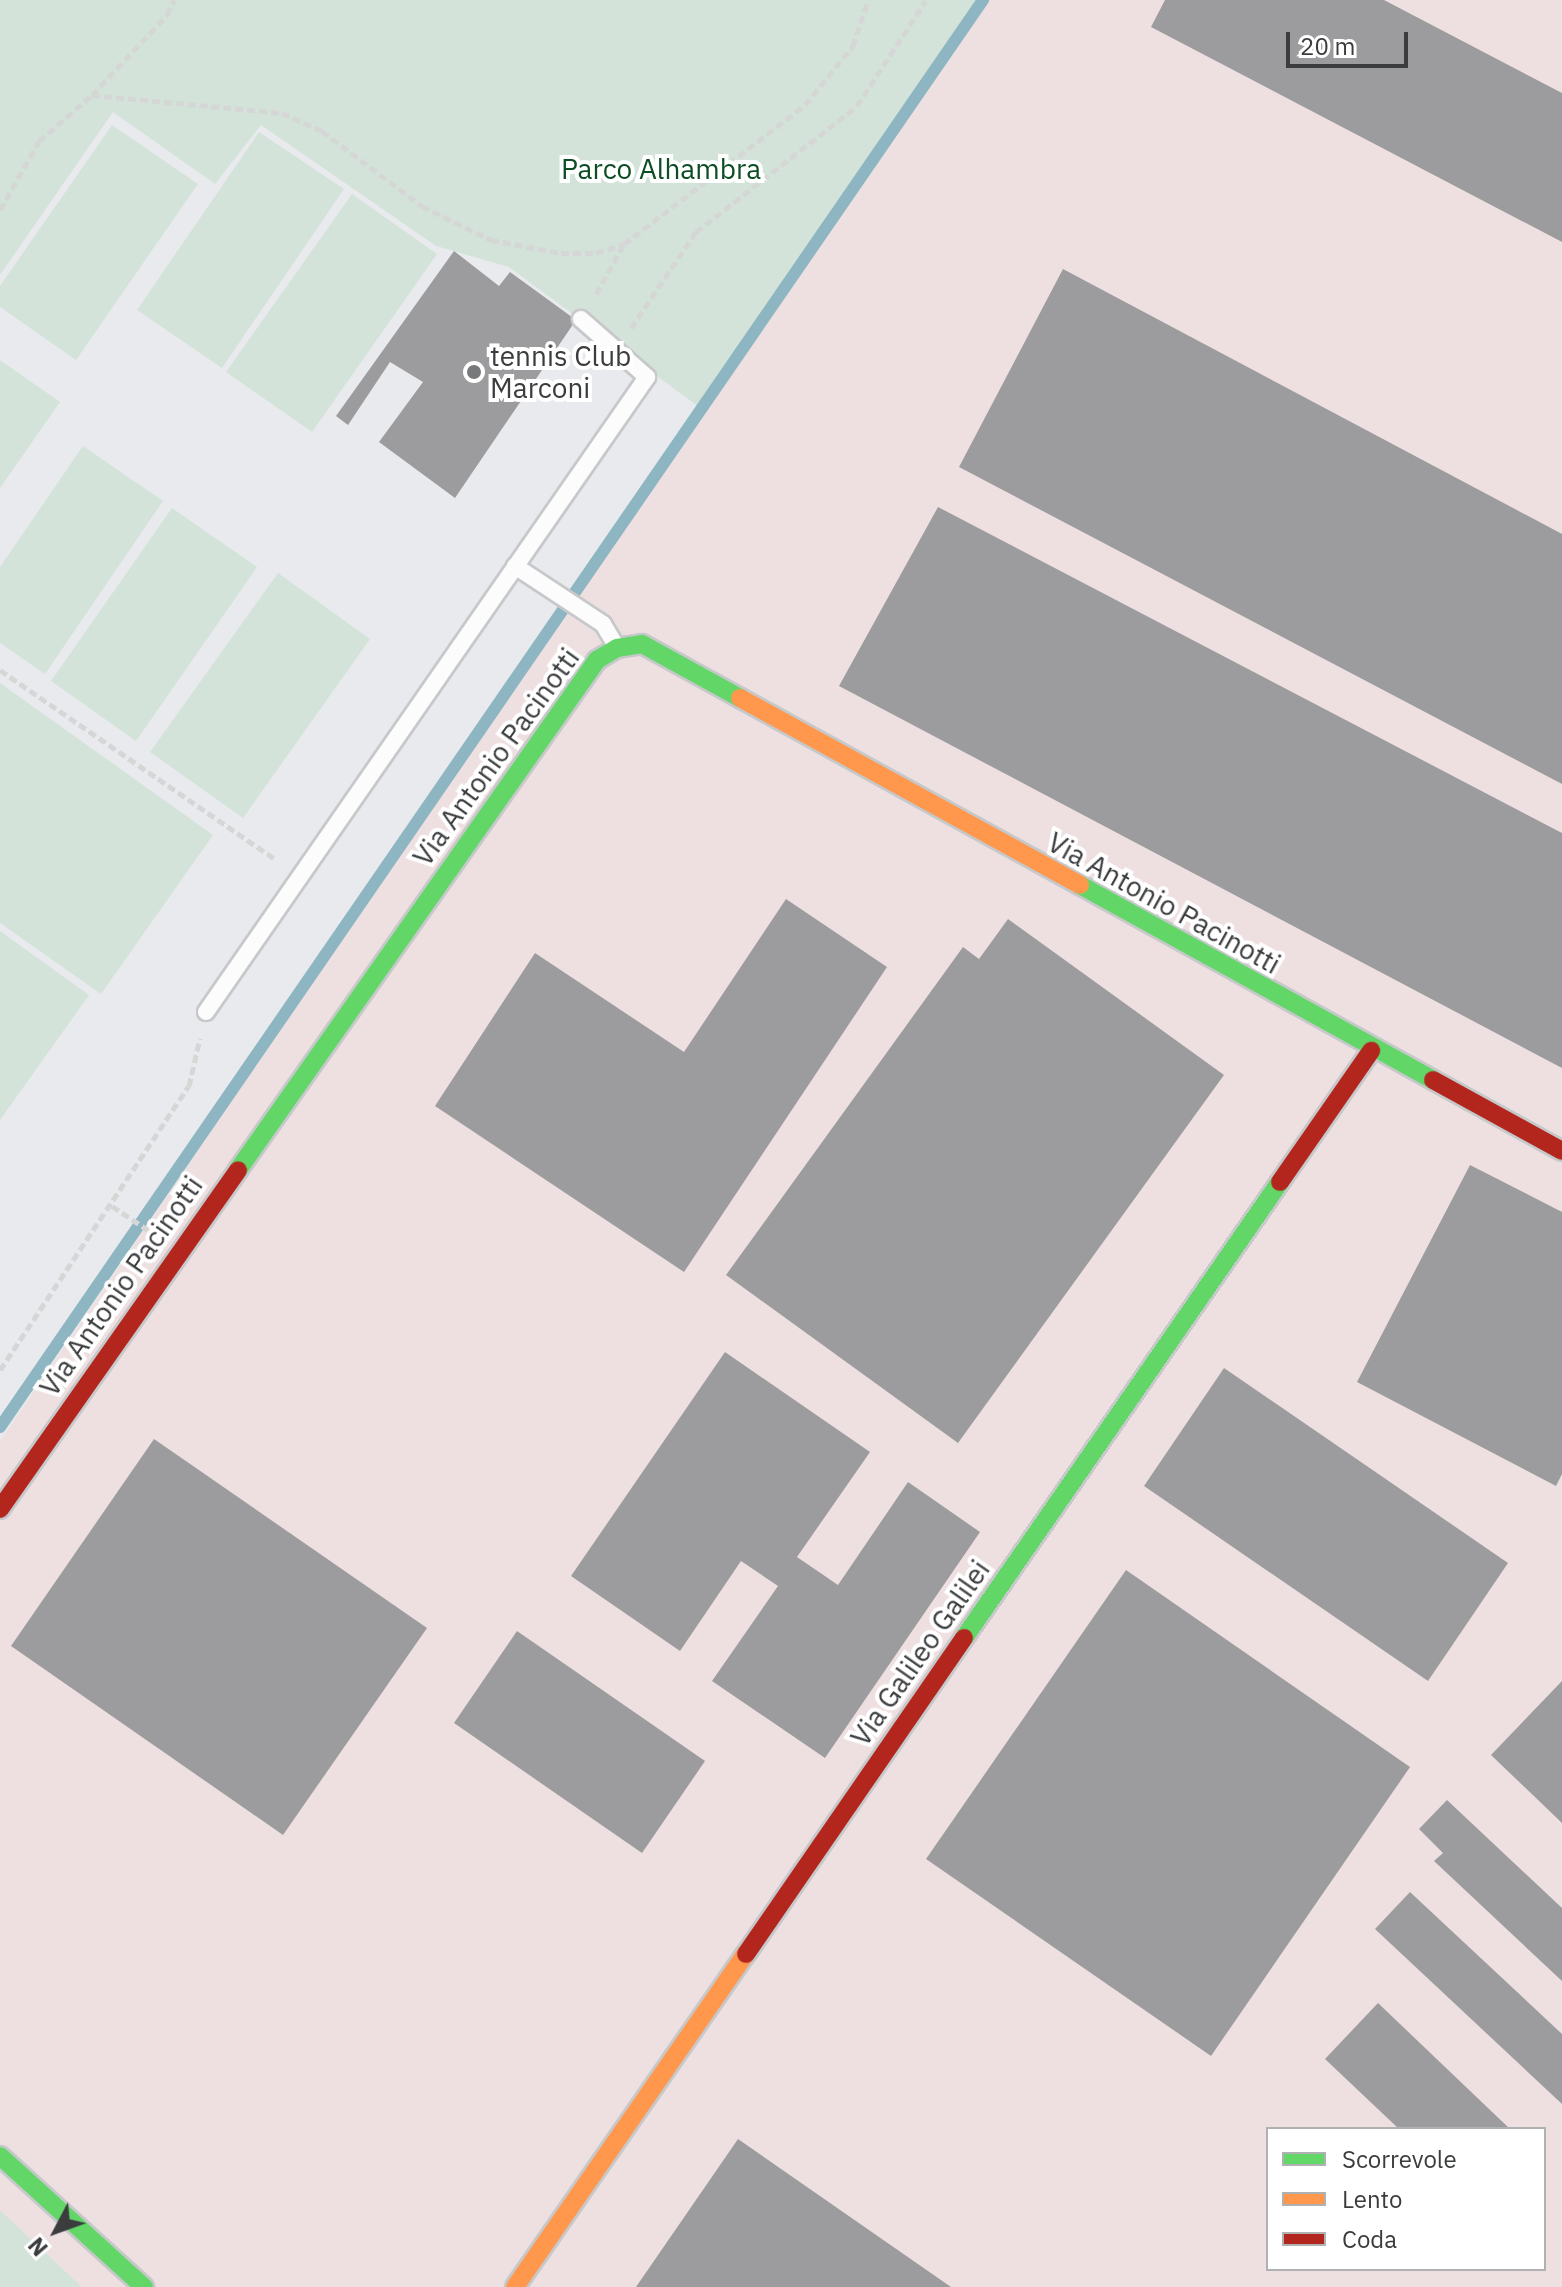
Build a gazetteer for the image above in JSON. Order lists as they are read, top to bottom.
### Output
{
  "streets": {
    "street": ["Via Antonio Pacinotti", "Via Galileo Galilei"]
  },
  "crossings": [
    ["Via Antonio Pacinotti", "Via Galileo Galilei"]
  ],
  "parks": ["Parco Alhambra"],
  "places": ["tennis Club Marconi"],
  "legend": ["Scorrevole", "Lento", "Coda"],
  "scale_bar": "20 m",
  "north": "bottom left"
}
